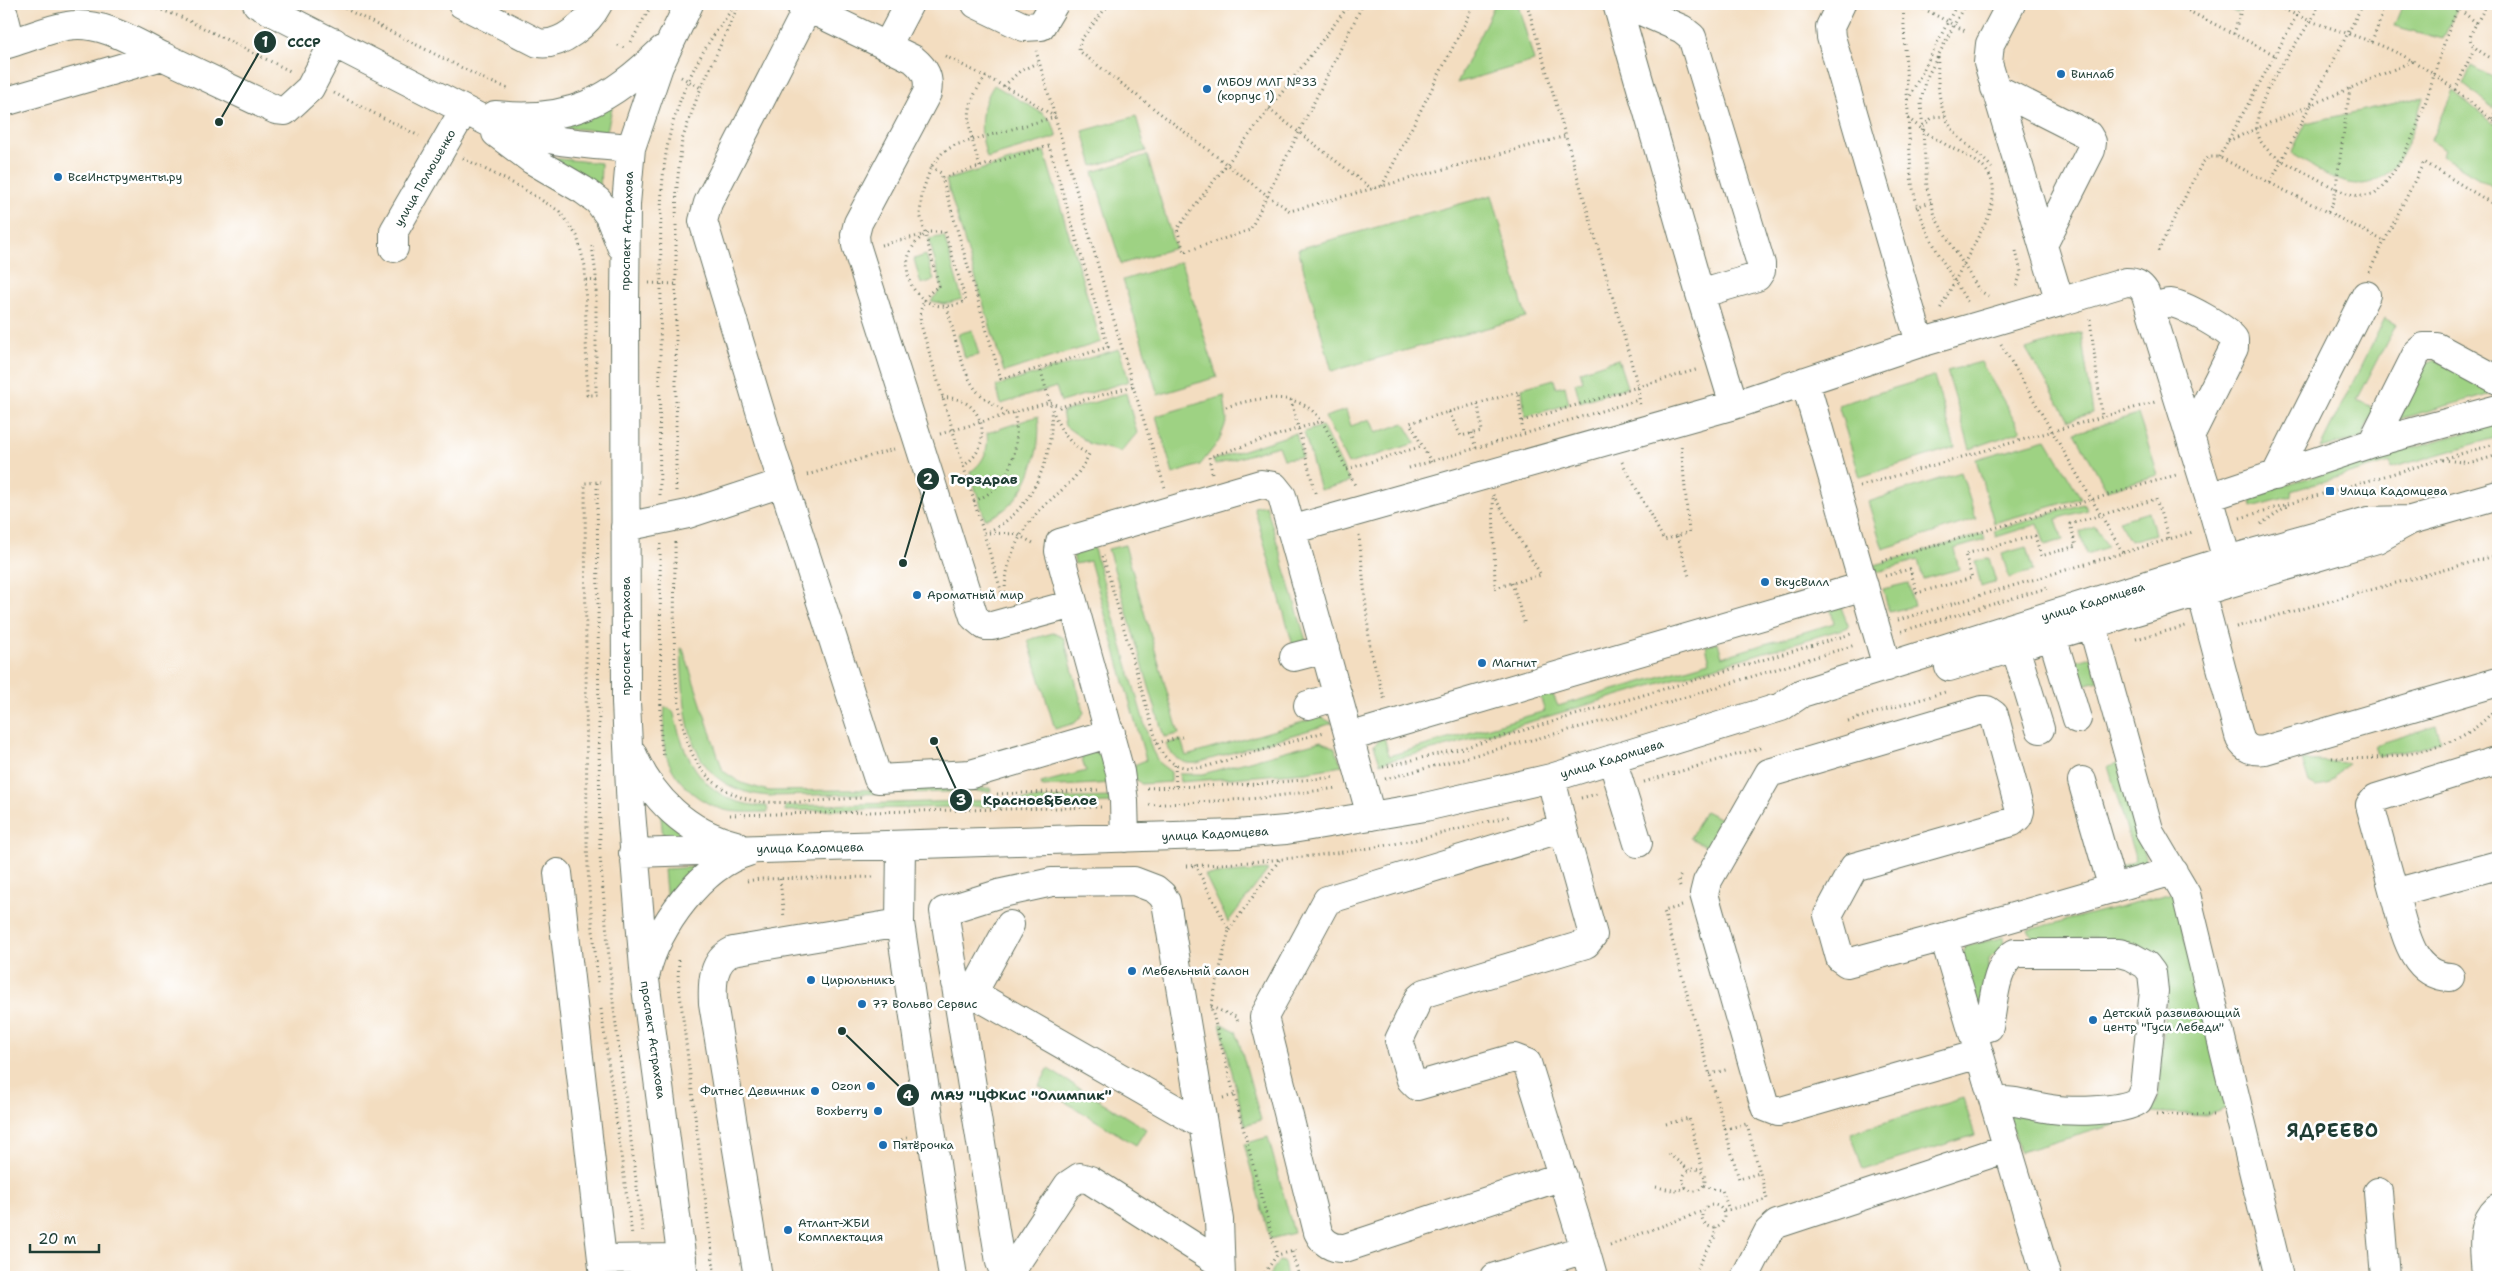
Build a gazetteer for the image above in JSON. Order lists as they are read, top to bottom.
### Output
{
  "streets": {
    "street": ["улица Полюшенко", "проспект Астрахова", "улица Кадомцева"]
  },
  "crossings": [
    ["проспект Астрахова", "улица Кадомцева"]
  ],
  "districts": ["ЯДРЕЕВО"],
  "places": {
    "other": [
      "Винлаб",
      "МБОУ МЛГ №33 (корпус 1)",
      "СССР",
      "ВсеИнструменты.ру",
      "Горздрав",
      "ВкусВилл",
      "Ароматный мир",
      "Магнит",
      "Красное&Белое",
      "Мебельный салон",
      "Цирюльникъ",
      "77 Вольво Сервис",
      "Детский развивающий центр \"Гуси Лебеди\"",
      "МАУ \"ЦФКиС \"Олимпик\"",
      "Ozon",
      "Фитнес Девичник",
      "Boxberry",
      "Пятёрочка",
      "Атлант-ЖБИ Комплектация"
    ],
    "transit": ["Улица Кадомцева"]
  },
  "scale_bar": "20 m"
}
